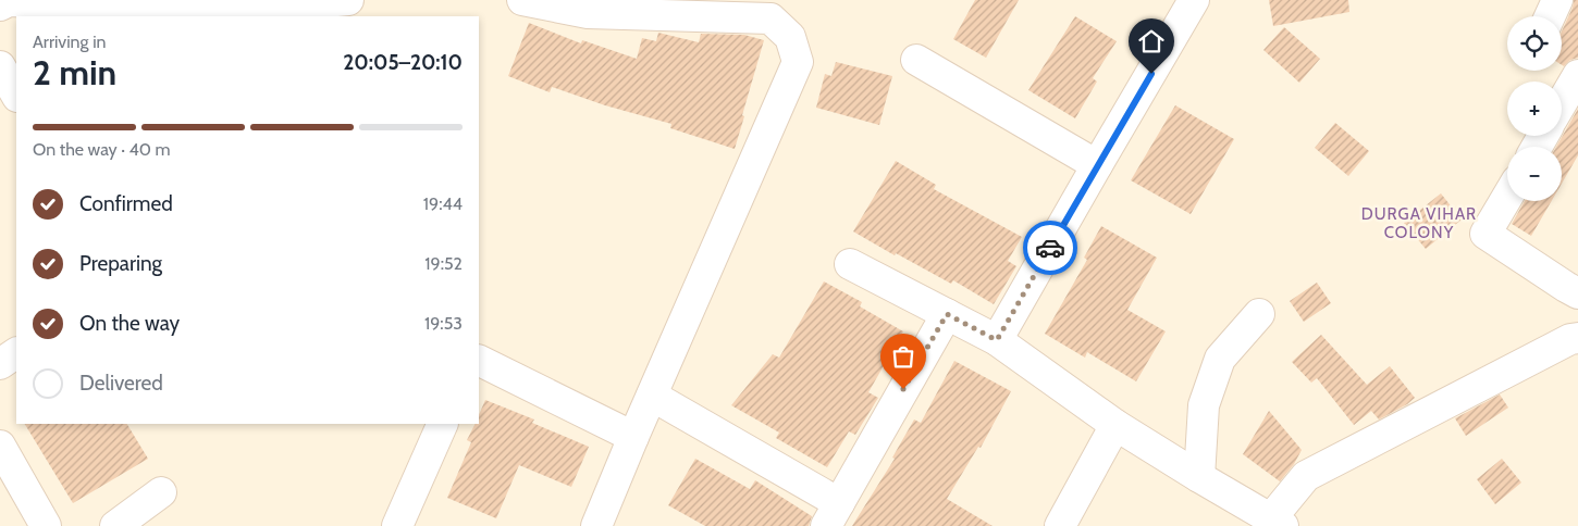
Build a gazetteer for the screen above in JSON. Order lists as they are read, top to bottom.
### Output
{
  "districts": ["DURGA VIHAR COLONY"],
  "page": {
    "map_buttons": ["+", "−"],
    "heading": ["2 min", "Arriving in", "20:05–20:10"],
    "bar": "On the way · 40 m",
    "list": [
      ["Confirmed", "19:44"],
      ["Preparing", "19:52"],
      ["On the way", "19:53"],
      "Delivered"
    ]
  }
}
